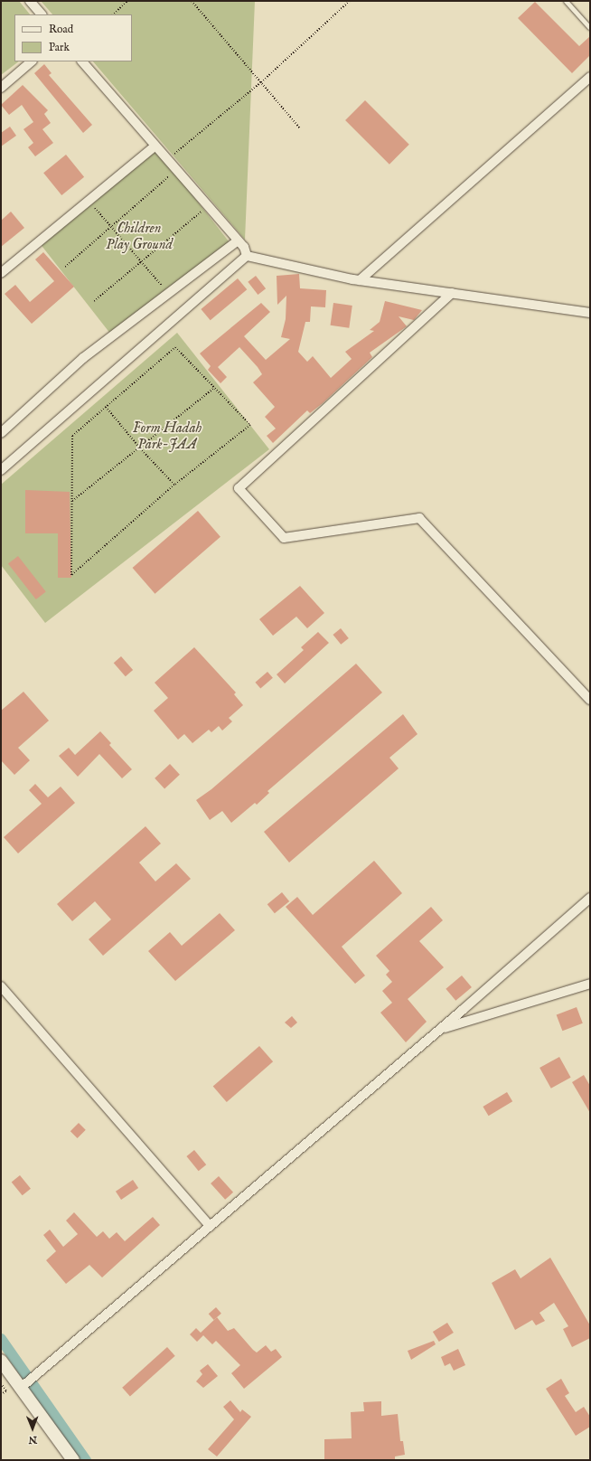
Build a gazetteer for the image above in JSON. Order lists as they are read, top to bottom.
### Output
{
  "parks": ["Children Play Ground", "Form Hadah Park-JAA"],
  "legend": ["Road", "Park"],
  "north": "bottom"
}
